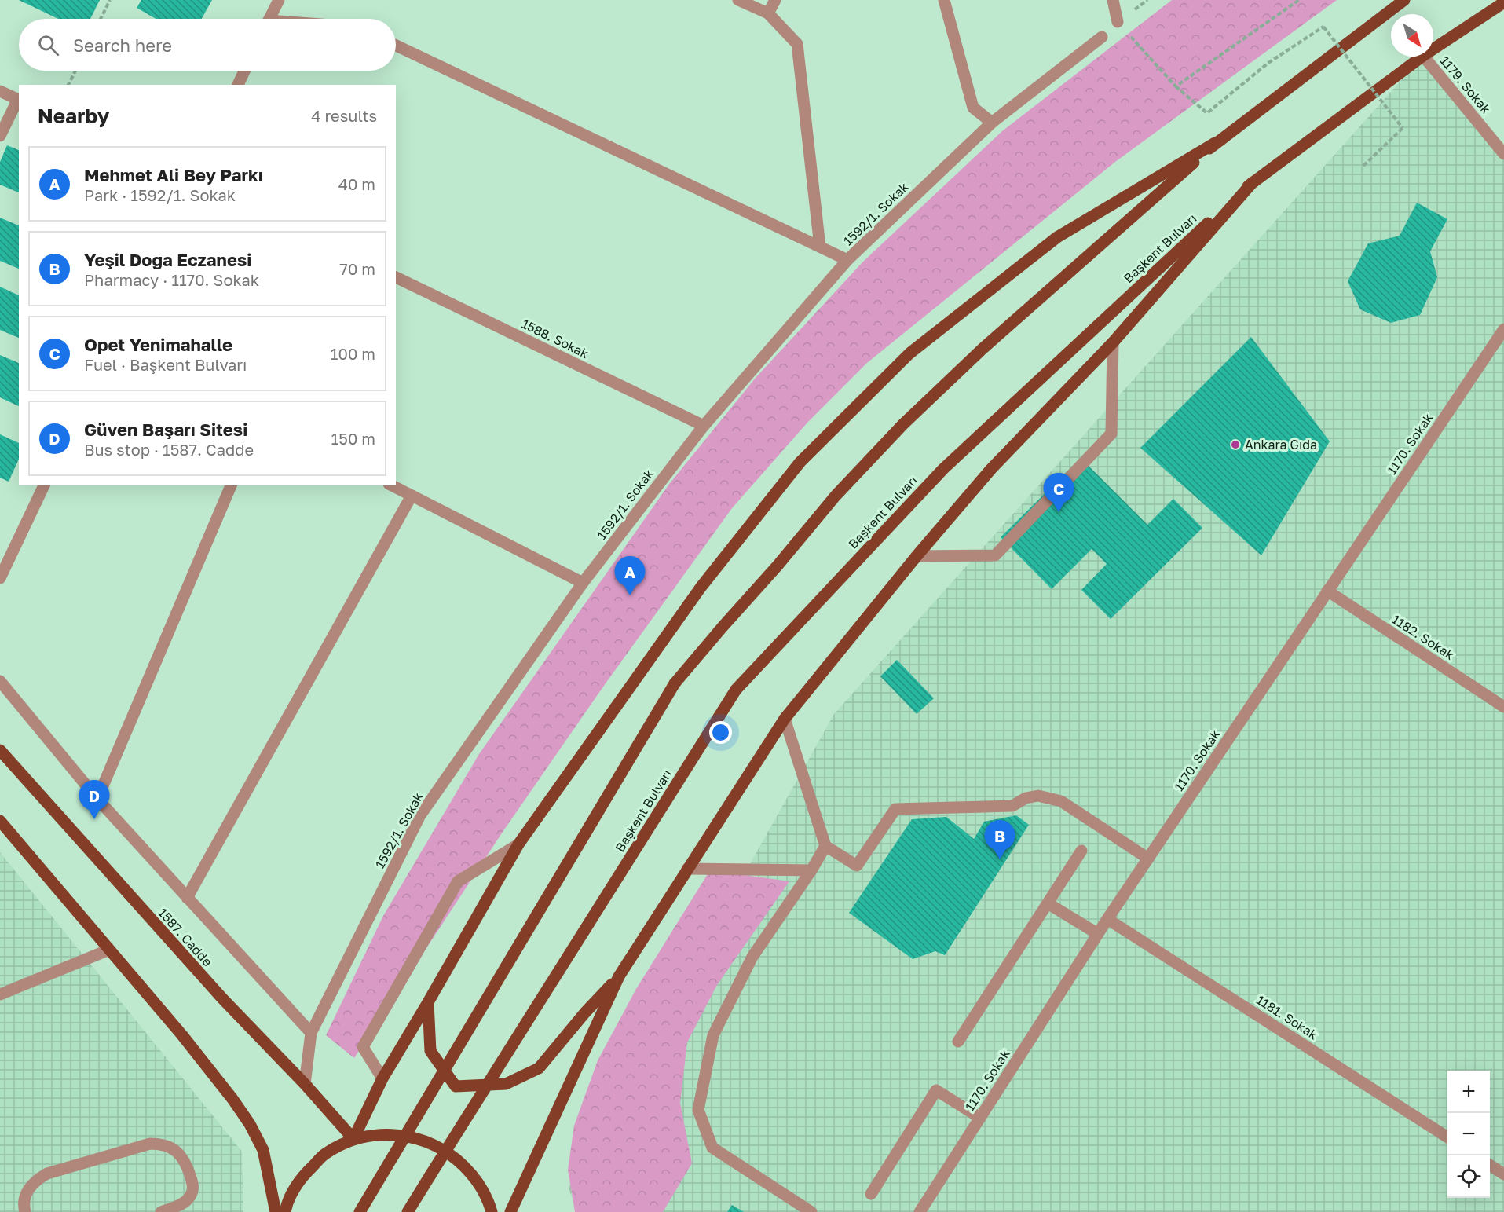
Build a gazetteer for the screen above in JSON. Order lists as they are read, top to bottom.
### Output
{
  "streets": {
    "main road": ["Başkent Bulvarı", "1587. Cadde"],
    "street": [
      "1179. Sokak",
      "1592/1. Sokak",
      "1588. Sokak",
      "1170. Sokak",
      "1182. Sokak",
      "1181. Sokak"
    ]
  },
  "crossings": [
    ["1592/1. Sokak", "1588. Sokak"],
    ["1592/1. Sokak", "1587. Cadde"],
    ["1170. Sokak", "1182. Sokak"],
    ["1170. Sokak", "1181. Sokak"]
  ],
  "places": ["Ankara Gıda"],
  "north": "bottom right",
  "page": {
    "search": "Search here",
    "heading": ["Nearby", "4 results"],
    "list": [
      {
        "mark": "A",
        "name": "Mehmet Ali Bey Parkı",
        "note": "Park · 1592/1. Sokak",
        "value": "40 m"
      },
      {
        "mark": "B",
        "name": "Yeşil Doğa Eczanesi",
        "note": "Pharmacy · 1170. Sokak",
        "value": "70 m"
      },
      {
        "mark": "C",
        "name": "Opet Yenimahalle",
        "note": "Fuel · Başkent Bulvarı",
        "value": "100 m"
      },
      {
        "mark": "D",
        "name": "Güven Başarı Sitesi",
        "note": "Bus stop · 1587. Cadde",
        "value": "150 m"
      }
    ],
    "pins": [
      "C",
      "A",
      "D",
      "B"
    ],
    "map_buttons": ["+", "−"]
  }
}
